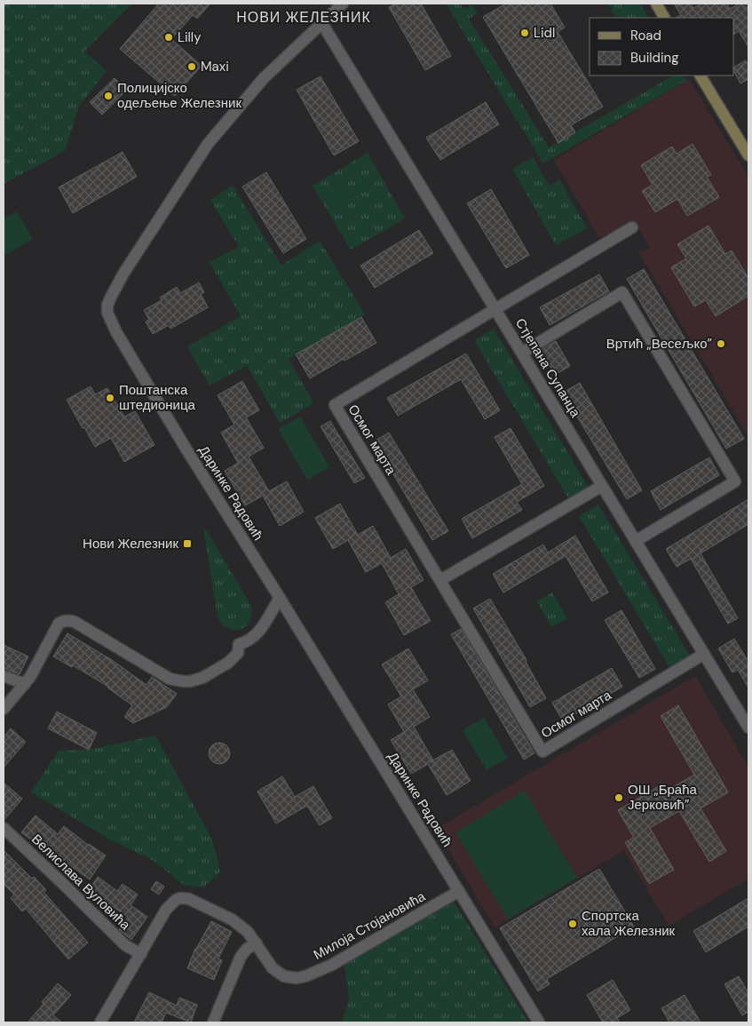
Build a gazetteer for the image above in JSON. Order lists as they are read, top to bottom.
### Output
{
  "streets": {
    "street": [
      "Стјепана Супанца",
      "Осмог марта",
      "Даринке Радовић",
      "Велислава Вуловића",
      "Милоја Стојановића"
    ]
  },
  "crossings": [
    ["Стјепана Супанца", "Осмог марта"],
    ["Стјепана Супанца", "Даринке Радовић"],
    ["Даринке Радовић", "Милоја Стојановића"],
    ["Велислава Вуловића", "Милоја Стојановића"]
  ],
  "districts": ["НОВИ ЖЕЛЕЗНИК"],
  "places": {
    "other": [
      "Lidl",
      "Lilly",
      "Maxi",
      "Полицијско одељење Железник",
      "Вртић „Весељко”",
      "Поштанска штедионица",
      "ОШ „Браћа Јерковић”",
      "Спортска хала Железник"
    ],
    "transit": ["Нови Железник"]
  },
  "legend": ["Road", "Building"]
}
